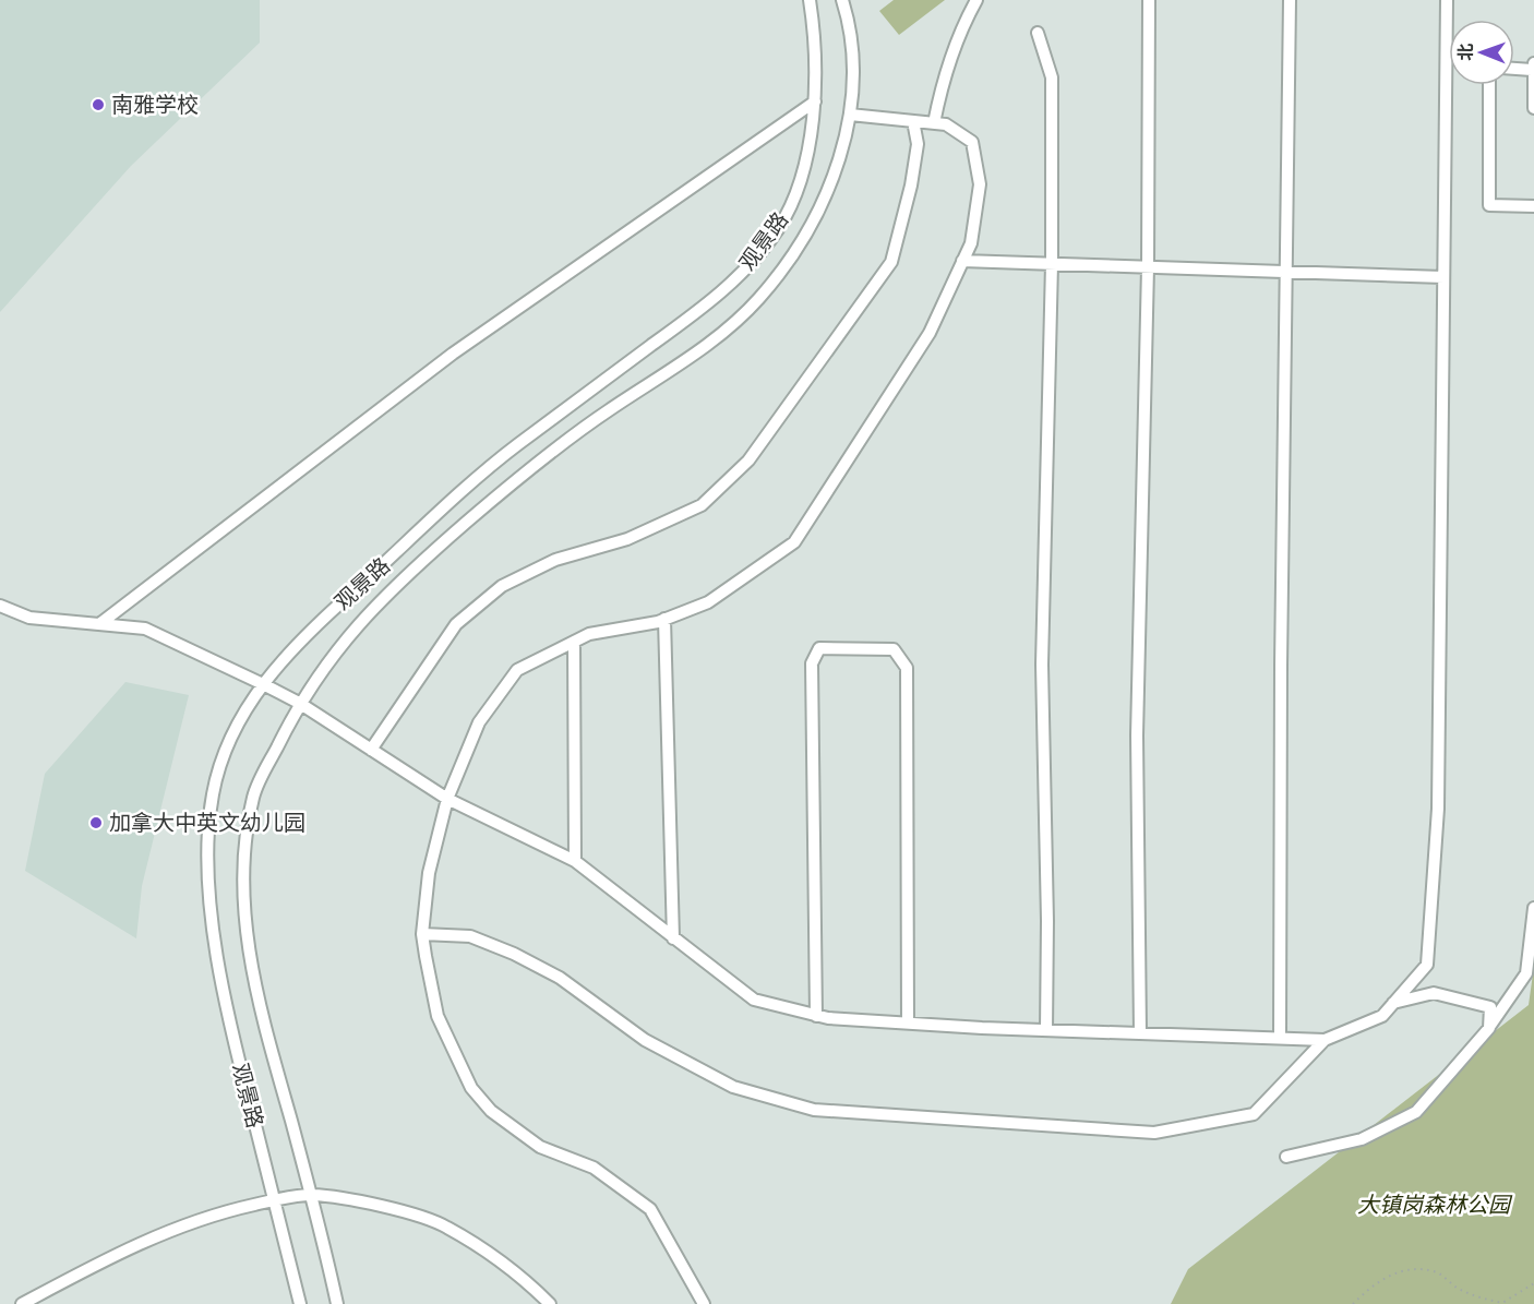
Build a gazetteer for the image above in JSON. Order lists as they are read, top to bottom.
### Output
{
  "streets": {
    "street": ["观景路"]
  },
  "parks": ["大镇岗森林公园"],
  "places": ["南雅学校", "加拿大中英文幼儿园"],
  "north": "left"
}
